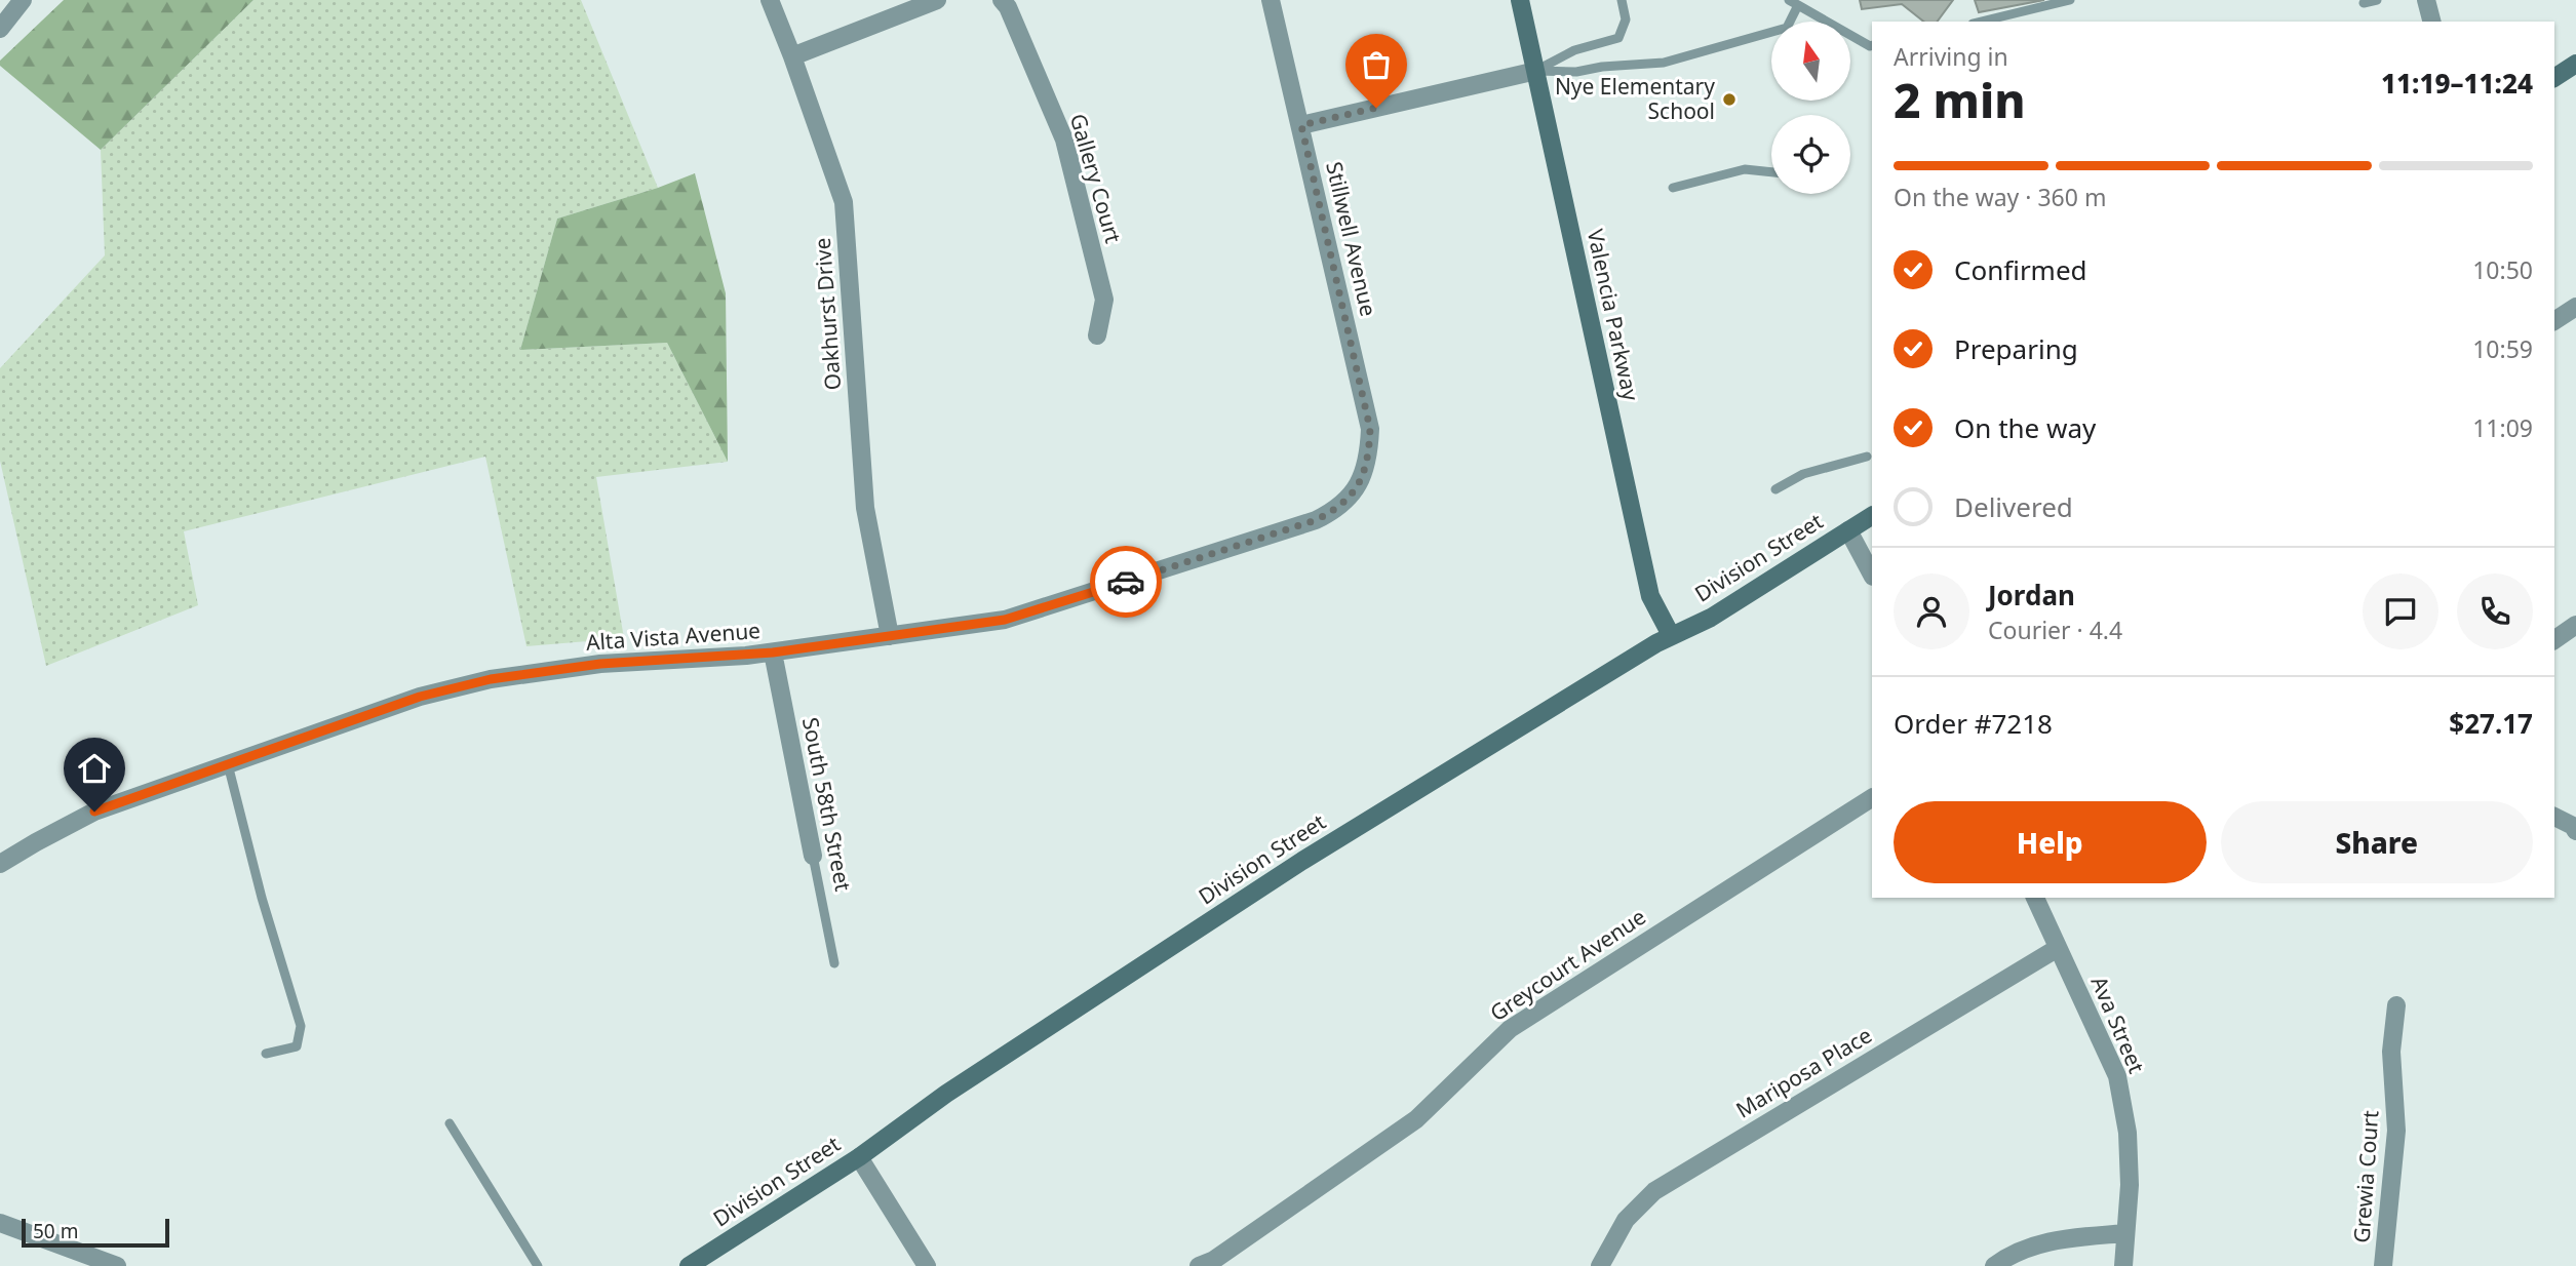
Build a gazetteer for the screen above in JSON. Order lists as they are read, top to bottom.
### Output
{
  "streets": {
    "main road": ["Valencia Parkway", "Division Street"],
    "street": [
      "Gallery Court",
      "Stillwell Avenue",
      "Oakhurst Drive",
      "Alta Vista Avenue",
      "South 58th Street",
      "Greycourt Avenue",
      "Ava Street",
      "Mariposa Place",
      "Grewia Court"
    ]
  },
  "crossings": [
    ["Stillwell Avenue", "Alta Vista Avenue"],
    ["Oakhurst Drive", "Alta Vista Avenue"],
    ["Valencia Parkway", "Division Street"],
    ["Alta Vista Avenue", "South 58th Street"],
    ["Ava Street", "Mariposa Place"]
  ],
  "places": ["Nye Elementary School"],
  "scale_bar": "50 m",
  "north": "top",
  "page": {
    "heading": ["2 min", "Arriving in", "11:19–11:24"],
    "panel": [
      "Jordan",
      "Courier · 4.4",
      "Order #7218",
      "$27.17"
    ],
    "bar": "On the way · 360 m",
    "list": [
      ["Confirmed", "10:50"],
      ["Preparing", "10:59"],
      ["On the way", "11:09"],
      "Delivered"
    ],
    "buttons": ["Help", "Share"],
    "scale": "50 m"
  }
}
